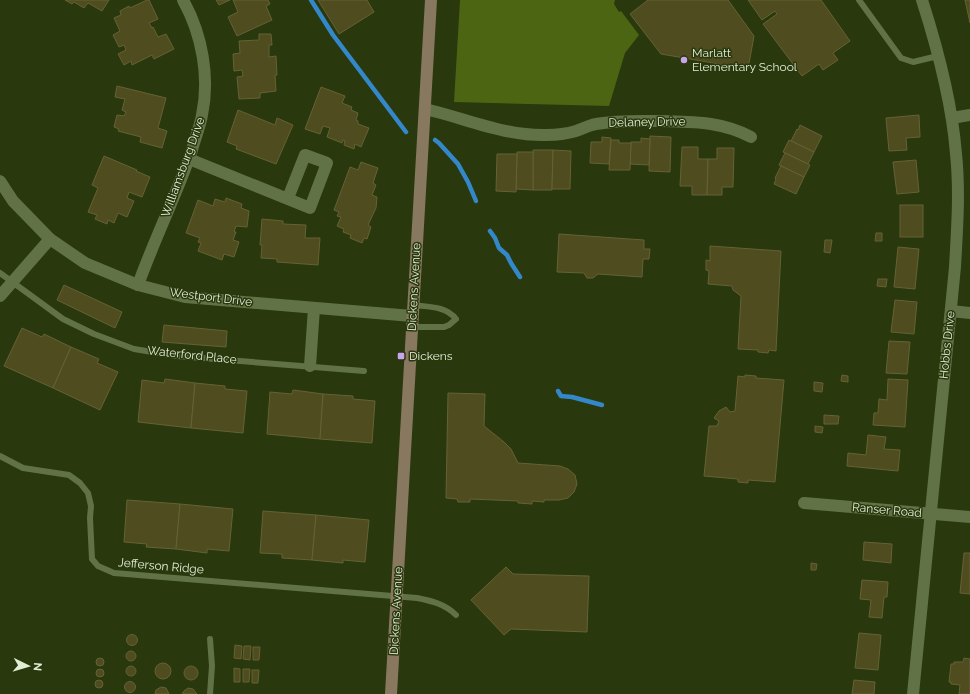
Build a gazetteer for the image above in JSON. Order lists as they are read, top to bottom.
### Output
{
  "streets": {
    "street": [
      "Delaney Drive",
      "Williamsburg Drive",
      "Dickens Avenue",
      "Westport Drive",
      "Hobbs Drive",
      "Ranser Road"
    ],
    "lane": ["Waterford Place", "Jefferson Ridge"]
  },
  "crossings": [
    ["Delaney Drive", "Dickens Avenue"],
    ["Williamsburg Drive", "Westport Drive"],
    ["Dickens Avenue", "Westport Drive"],
    ["Dickens Avenue", "Jefferson Ridge"],
    ["Hobbs Drive", "Ranser Road"]
  ],
  "places": {
    "other": ["Marlatt Elementary School"],
    "transit": ["Dickens"]
  },
  "north": "right"
}
